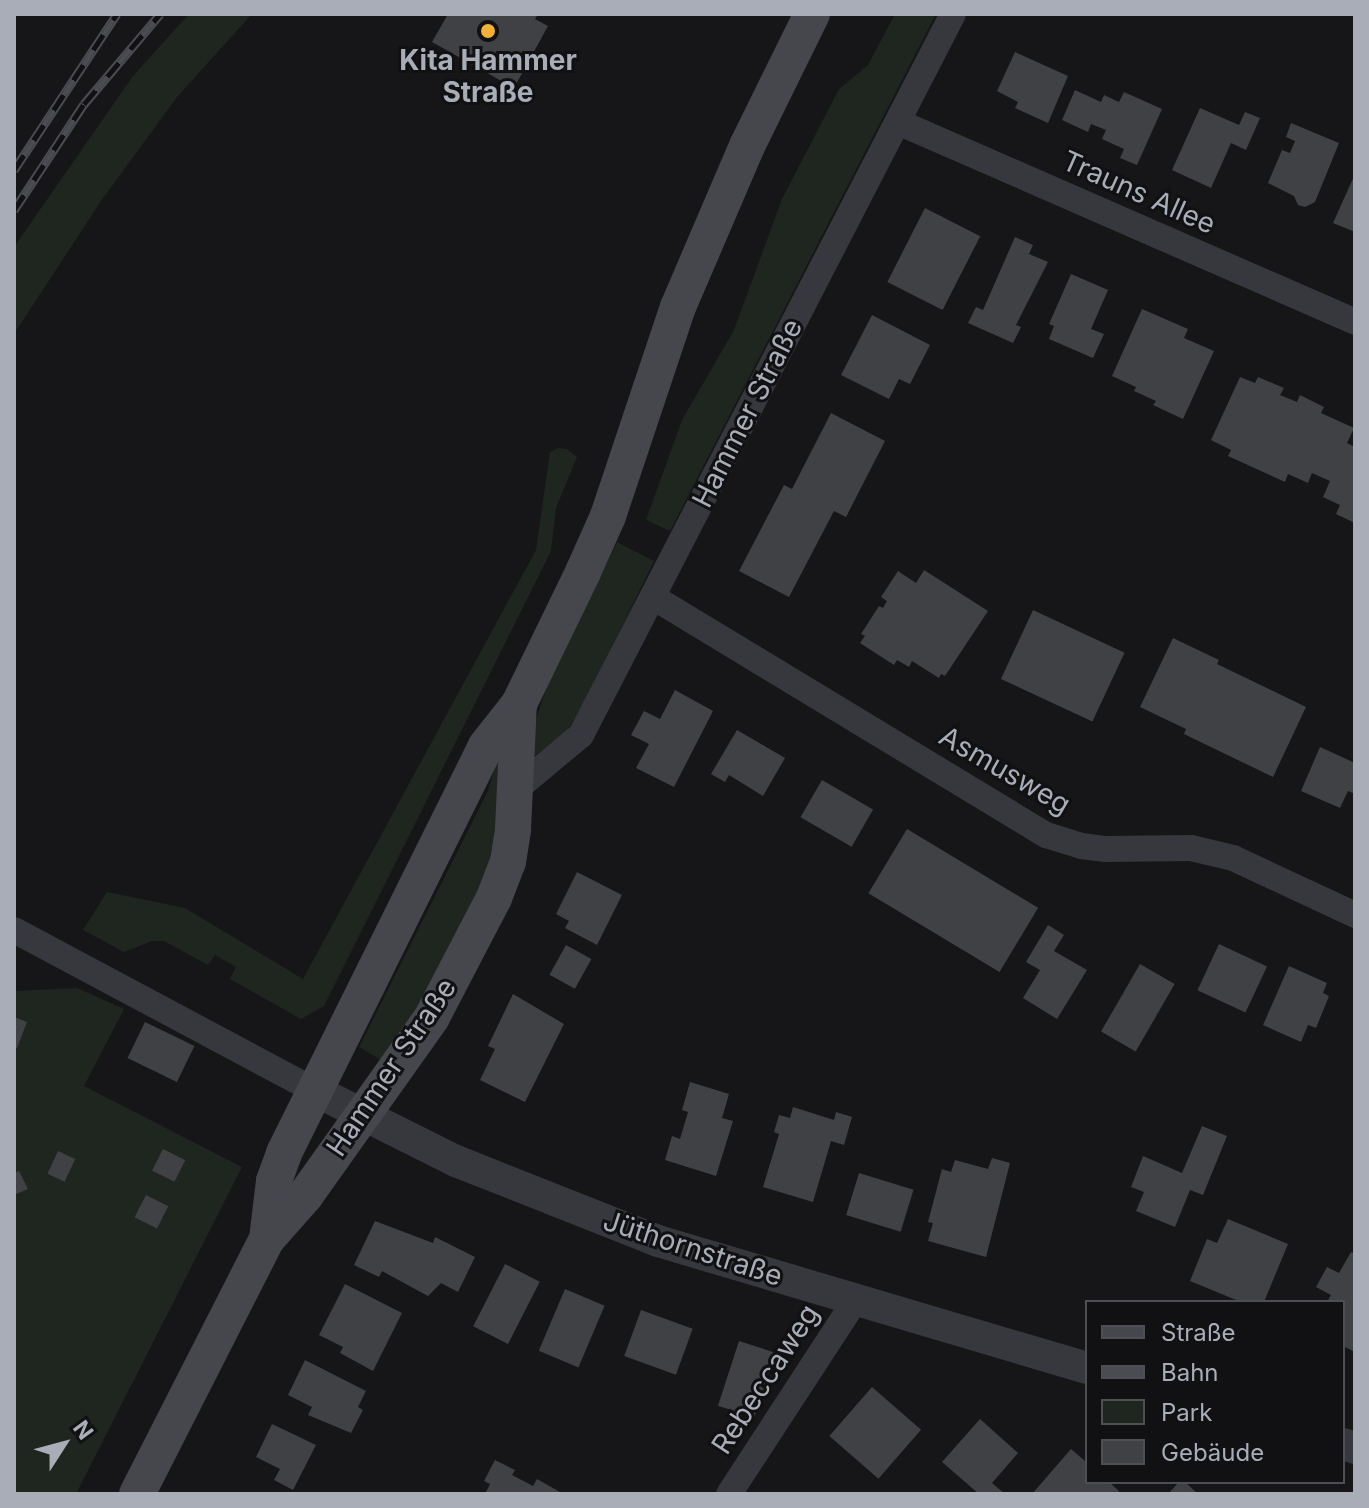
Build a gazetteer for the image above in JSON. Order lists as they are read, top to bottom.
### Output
{
  "streets": {
    "main road": ["Hammer Straße"],
    "street": [
      "Trauns Allee",
      "Asmusweg",
      "Jüthornstraße",
      "Rebeccaweg"
    ]
  },
  "crossings": [
    ["Trauns Allee", "Hammer Straße"],
    ["Hammer Straße", "Asmusweg"],
    ["Hammer Straße", "Jüthornstraße"],
    ["Jüthornstraße", "Rebeccaweg"]
  ],
  "places": ["Kita Hammer Straße"],
  "legend": [
    "Straße",
    "Bahn",
    "Park",
    "Gebäude"
  ],
  "north": "top right"
}
